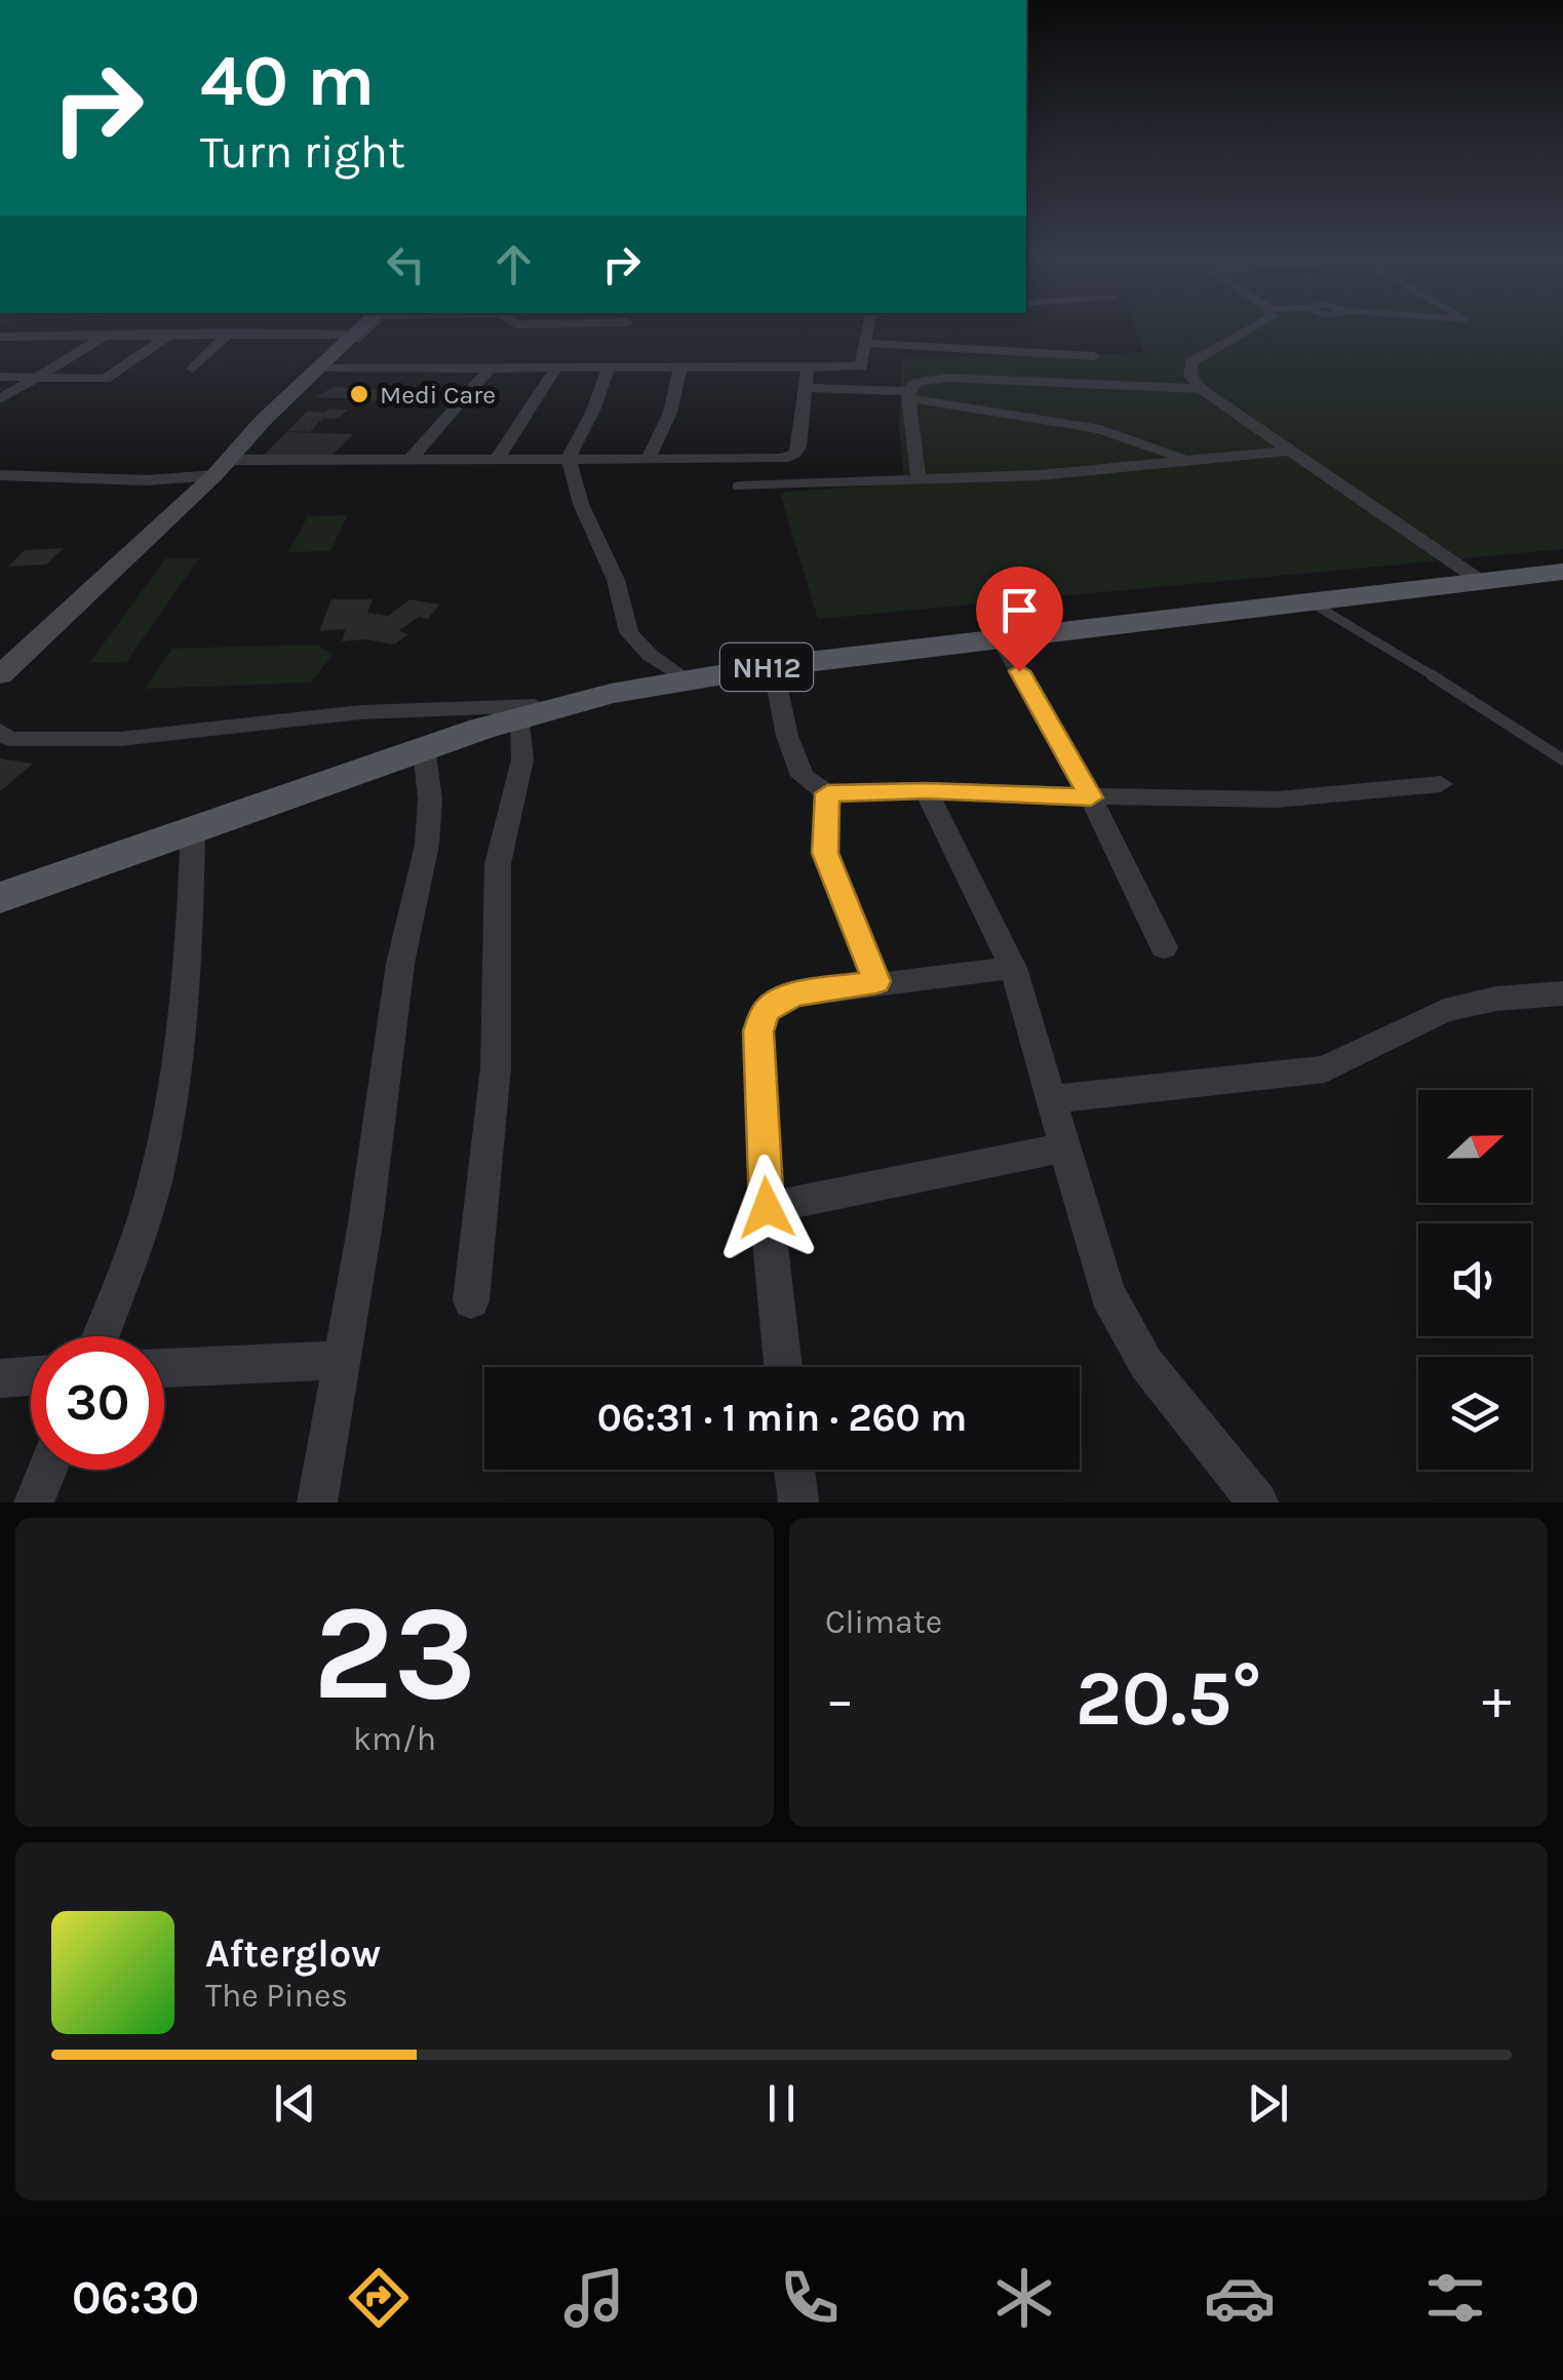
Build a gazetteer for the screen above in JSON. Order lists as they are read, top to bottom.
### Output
{
  "streets": {
    "main road": ["NH12"]
  },
  "places": ["Medi Care"],
  "north": "right",
  "page": {
    "turn": ["40 m", "Turn right"],
    "limit": "30",
    "trip": "06:31 · 1 min · 260 m",
    "tile": [
      ["23", "km/h"],
      "Climate"
    ],
    "heat": ["−", "20.5°", "+"],
    "song": ["Afterglow", "The Pines"],
    "tabs": "06:30"
  }
}
